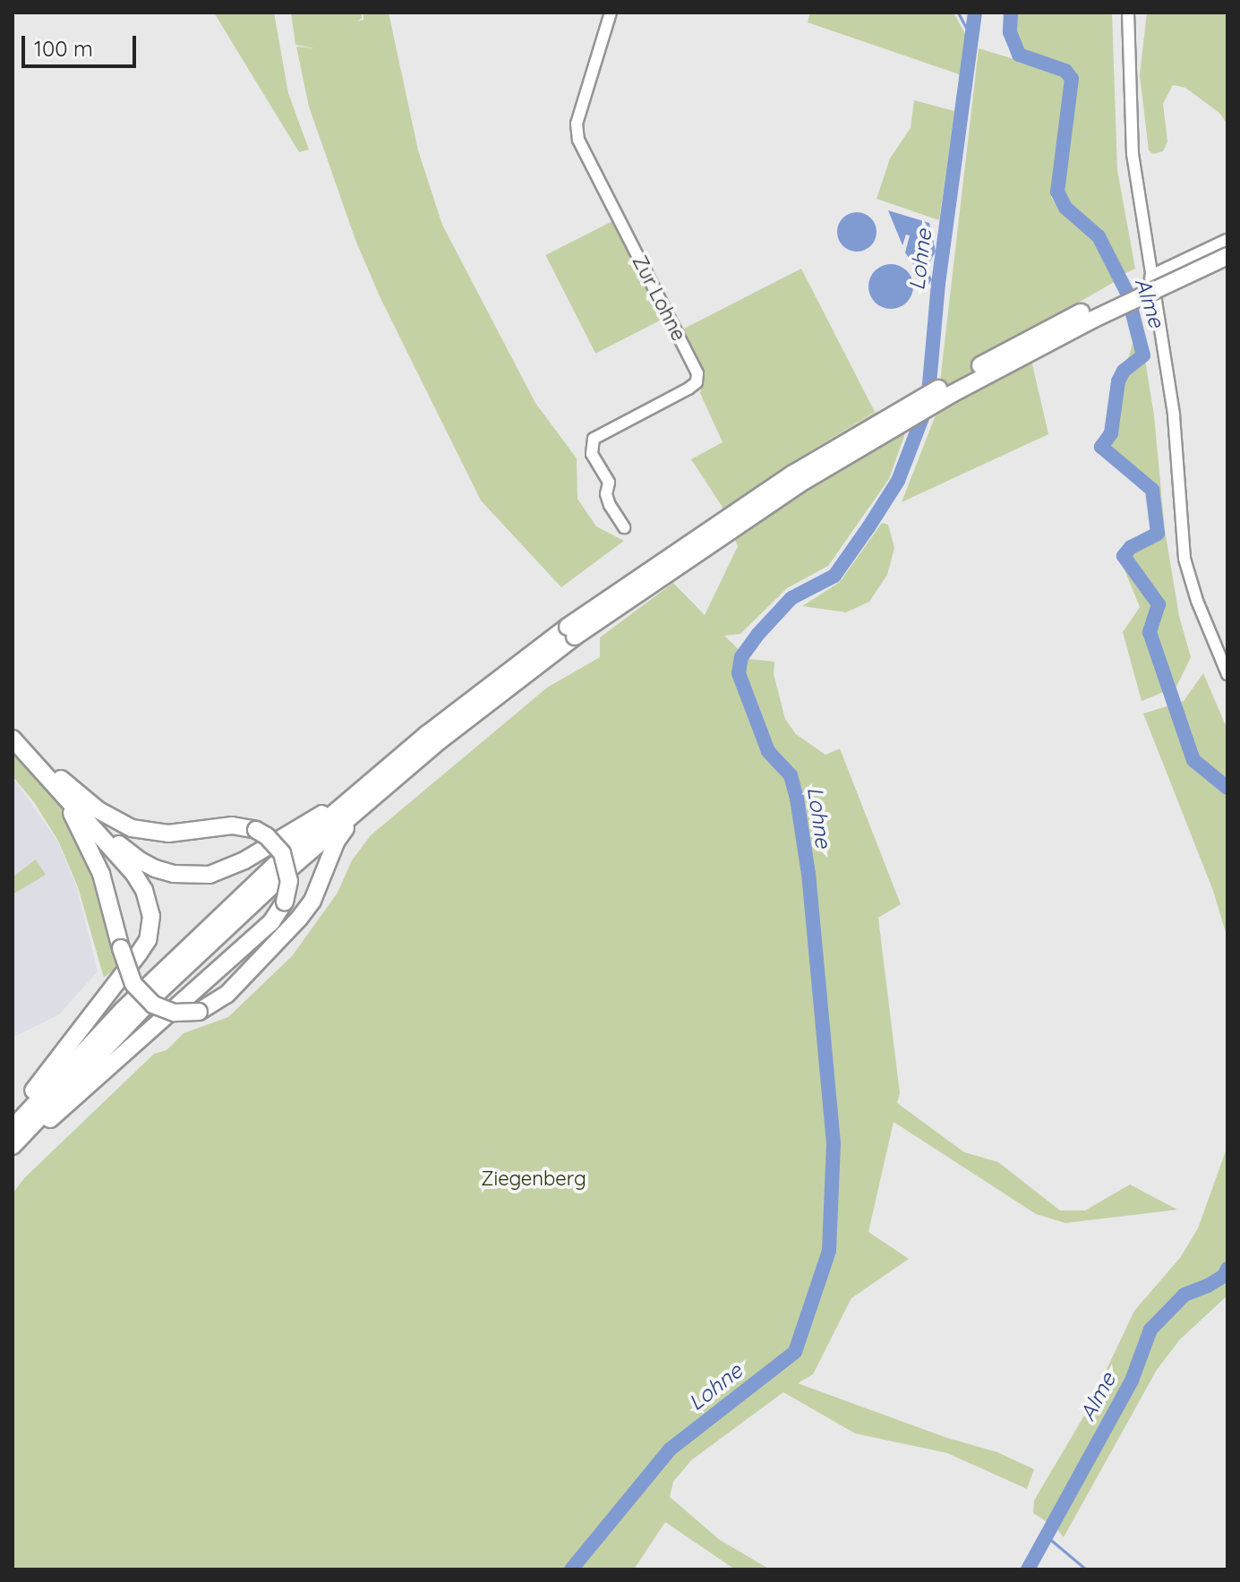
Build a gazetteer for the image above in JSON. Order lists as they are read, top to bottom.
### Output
{
  "streets": {
    "street": ["Zur Lohne"]
  },
  "water": ["Lohne", "Alme"],
  "parks": ["Ziegenberg"],
  "scale_bar": "100 m"
}
